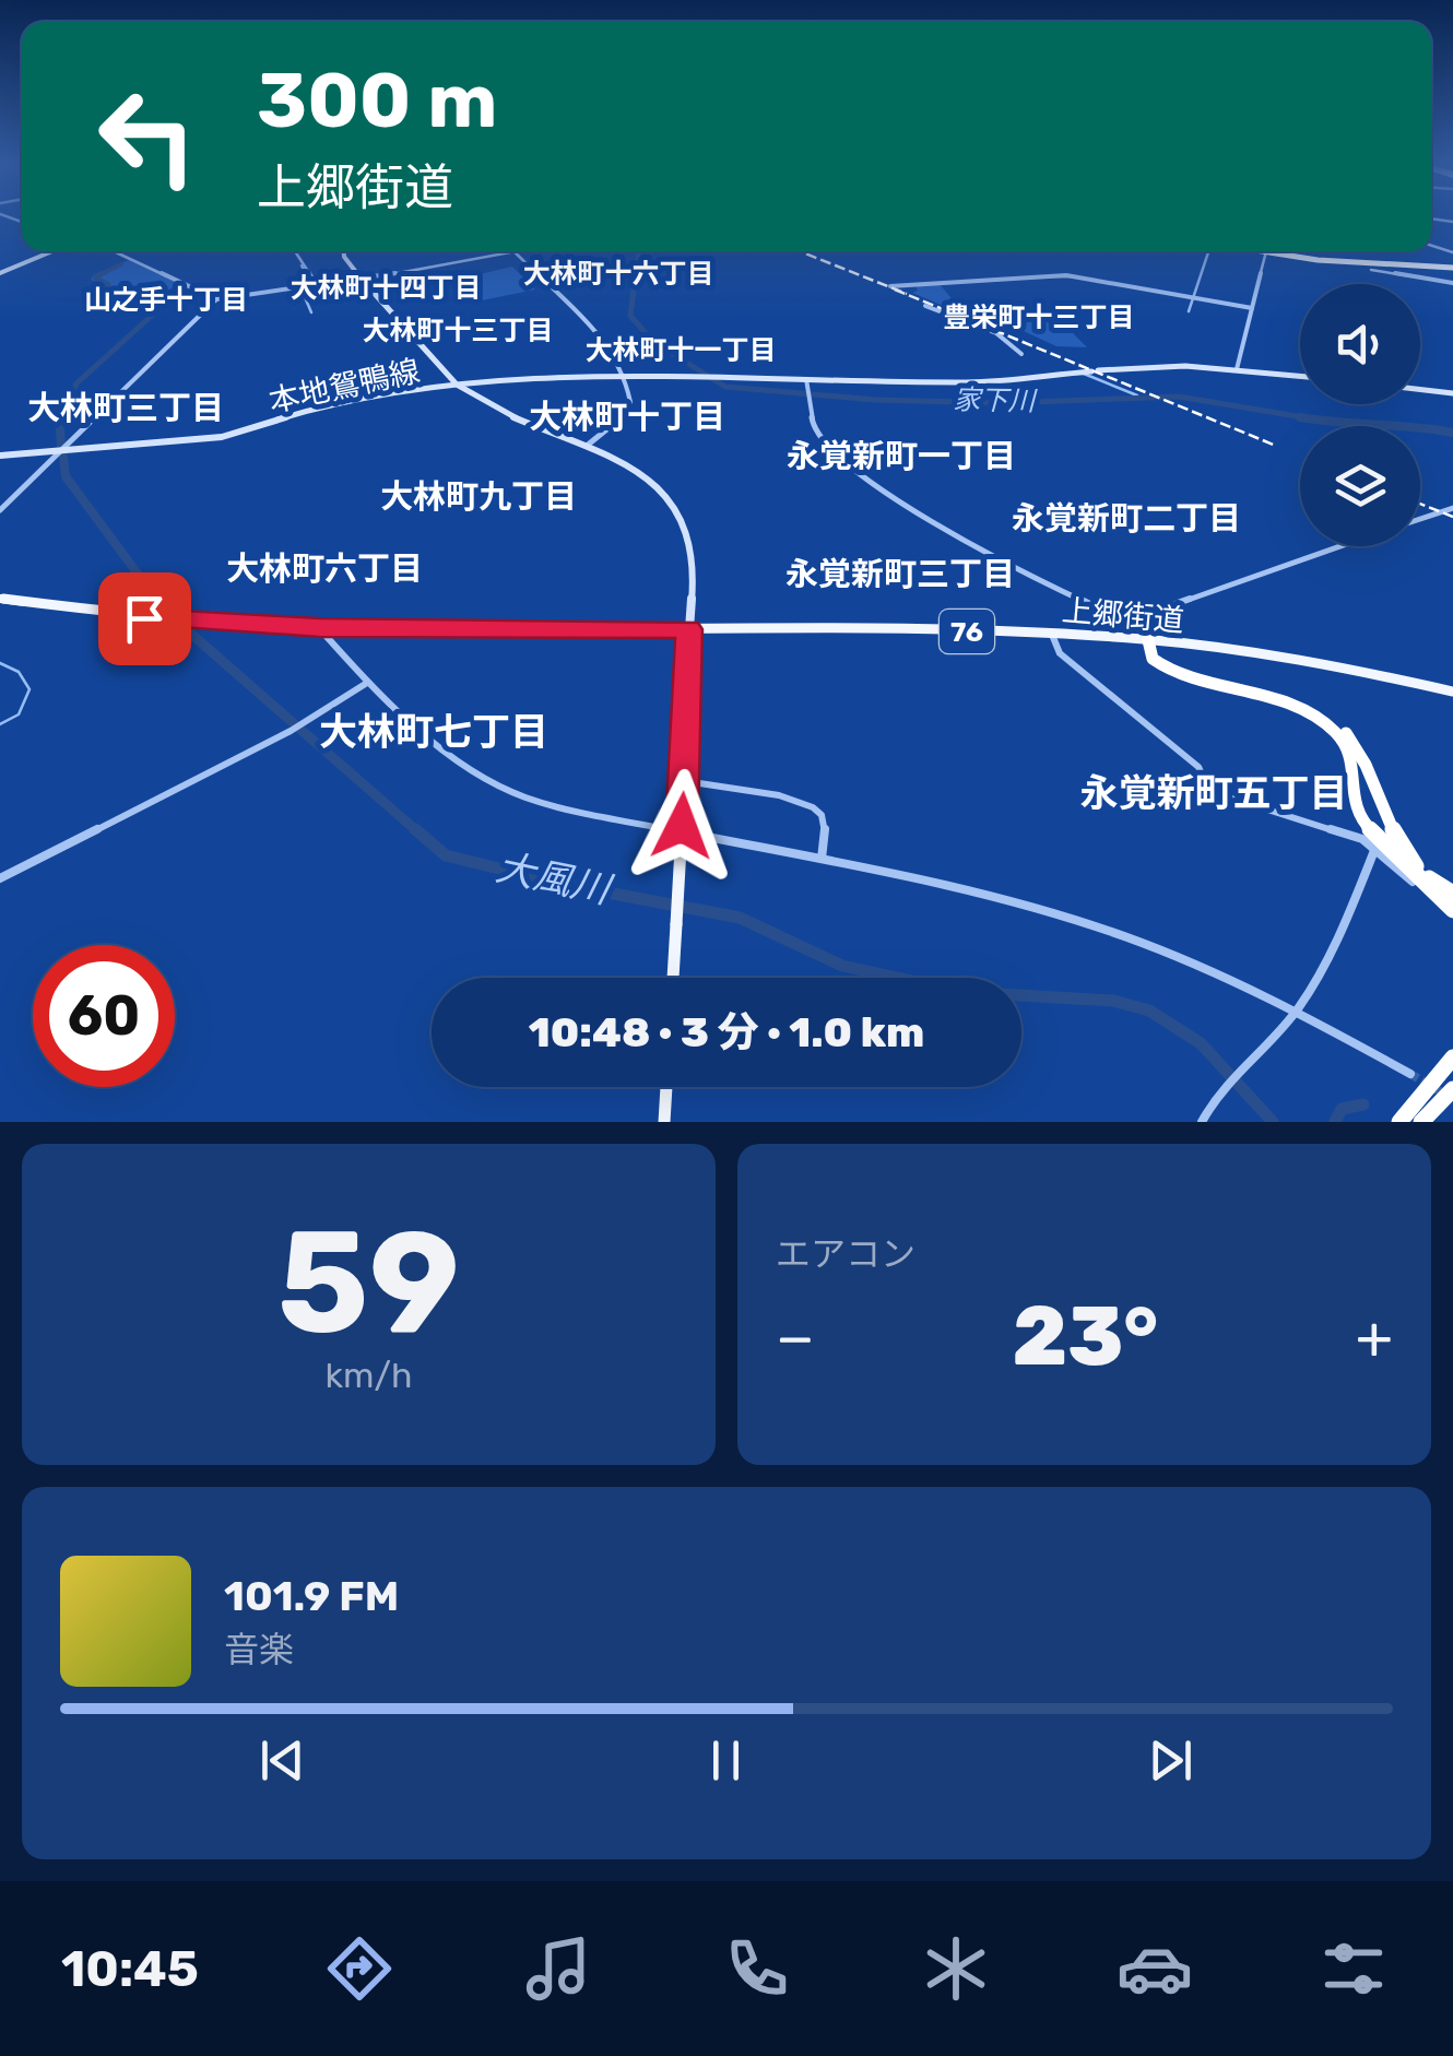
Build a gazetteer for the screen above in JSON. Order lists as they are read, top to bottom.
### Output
{
  "streets": {
    "main road": ["本地鴛鴨線", "上郷街道", "76"]
  },
  "districts": [
    "大林町十六丁目",
    "大林町十四丁目",
    "山之手十丁目",
    "豊栄町十三丁目",
    "大林町十三丁目",
    "大林町十一丁目",
    "大林町三丁目",
    "大林町十丁目",
    "永覚新町一丁目",
    "大林町九丁目",
    "永覚新町二丁目",
    "大林町六丁目",
    "永覚新町三丁目",
    "大林町七丁目",
    "永覚新町五丁目"
  ],
  "water": ["家下川", "大風川"],
  "page": {
    "turn": ["300 m", "上郷街道"],
    "limit": "60",
    "trip": "10:48 · 3 分 · 1.0 km",
    "tile": [
      ["59", "km/h"],
      "エアコン"
    ],
    "heat": ["−", "23°", "+"],
    "song": ["101.9 FM", "音楽"],
    "tabs": "10:45"
  }
}
